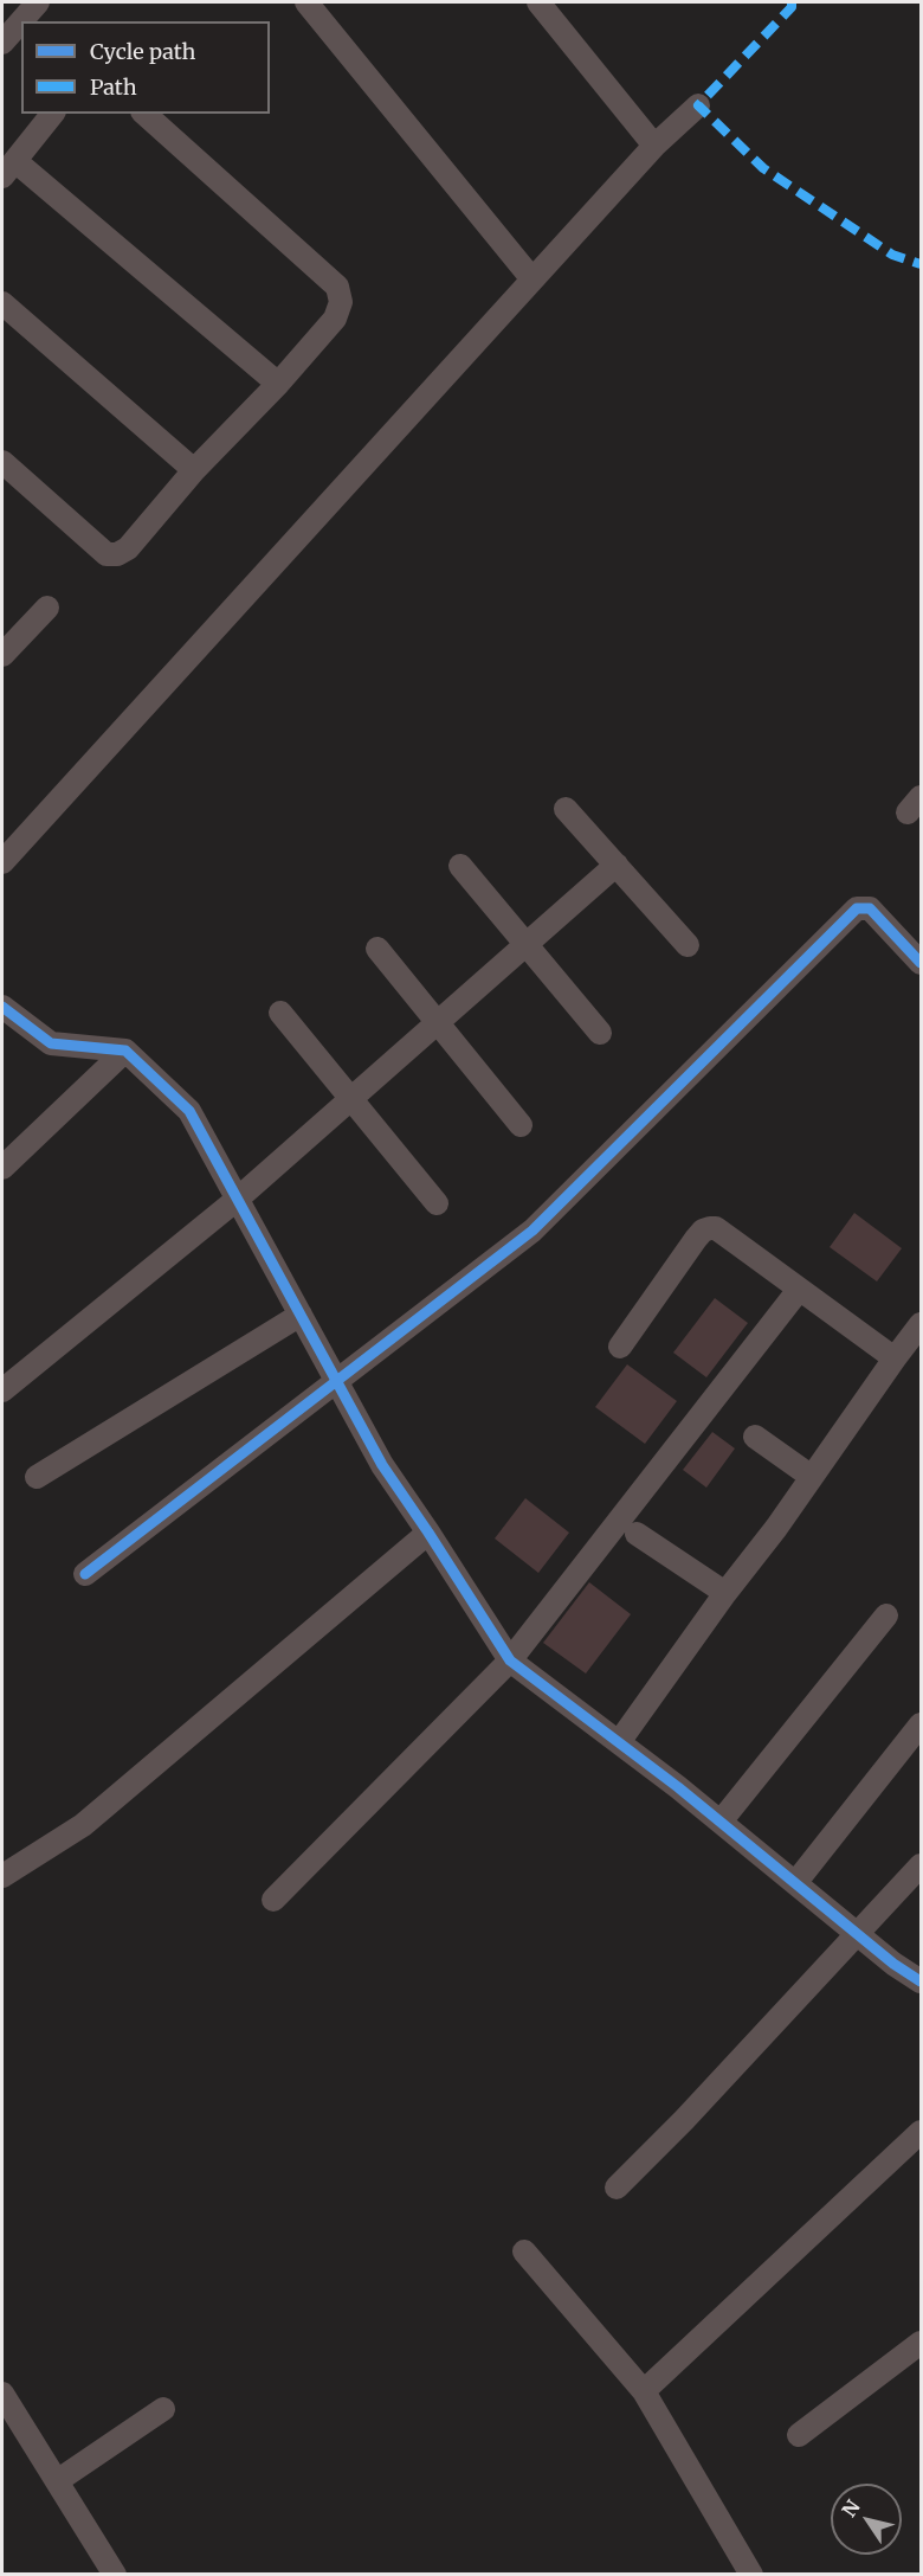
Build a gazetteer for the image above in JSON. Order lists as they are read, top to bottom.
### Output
{
  "legend": ["Cycle path", "Path"],
  "north": "top left"
}
